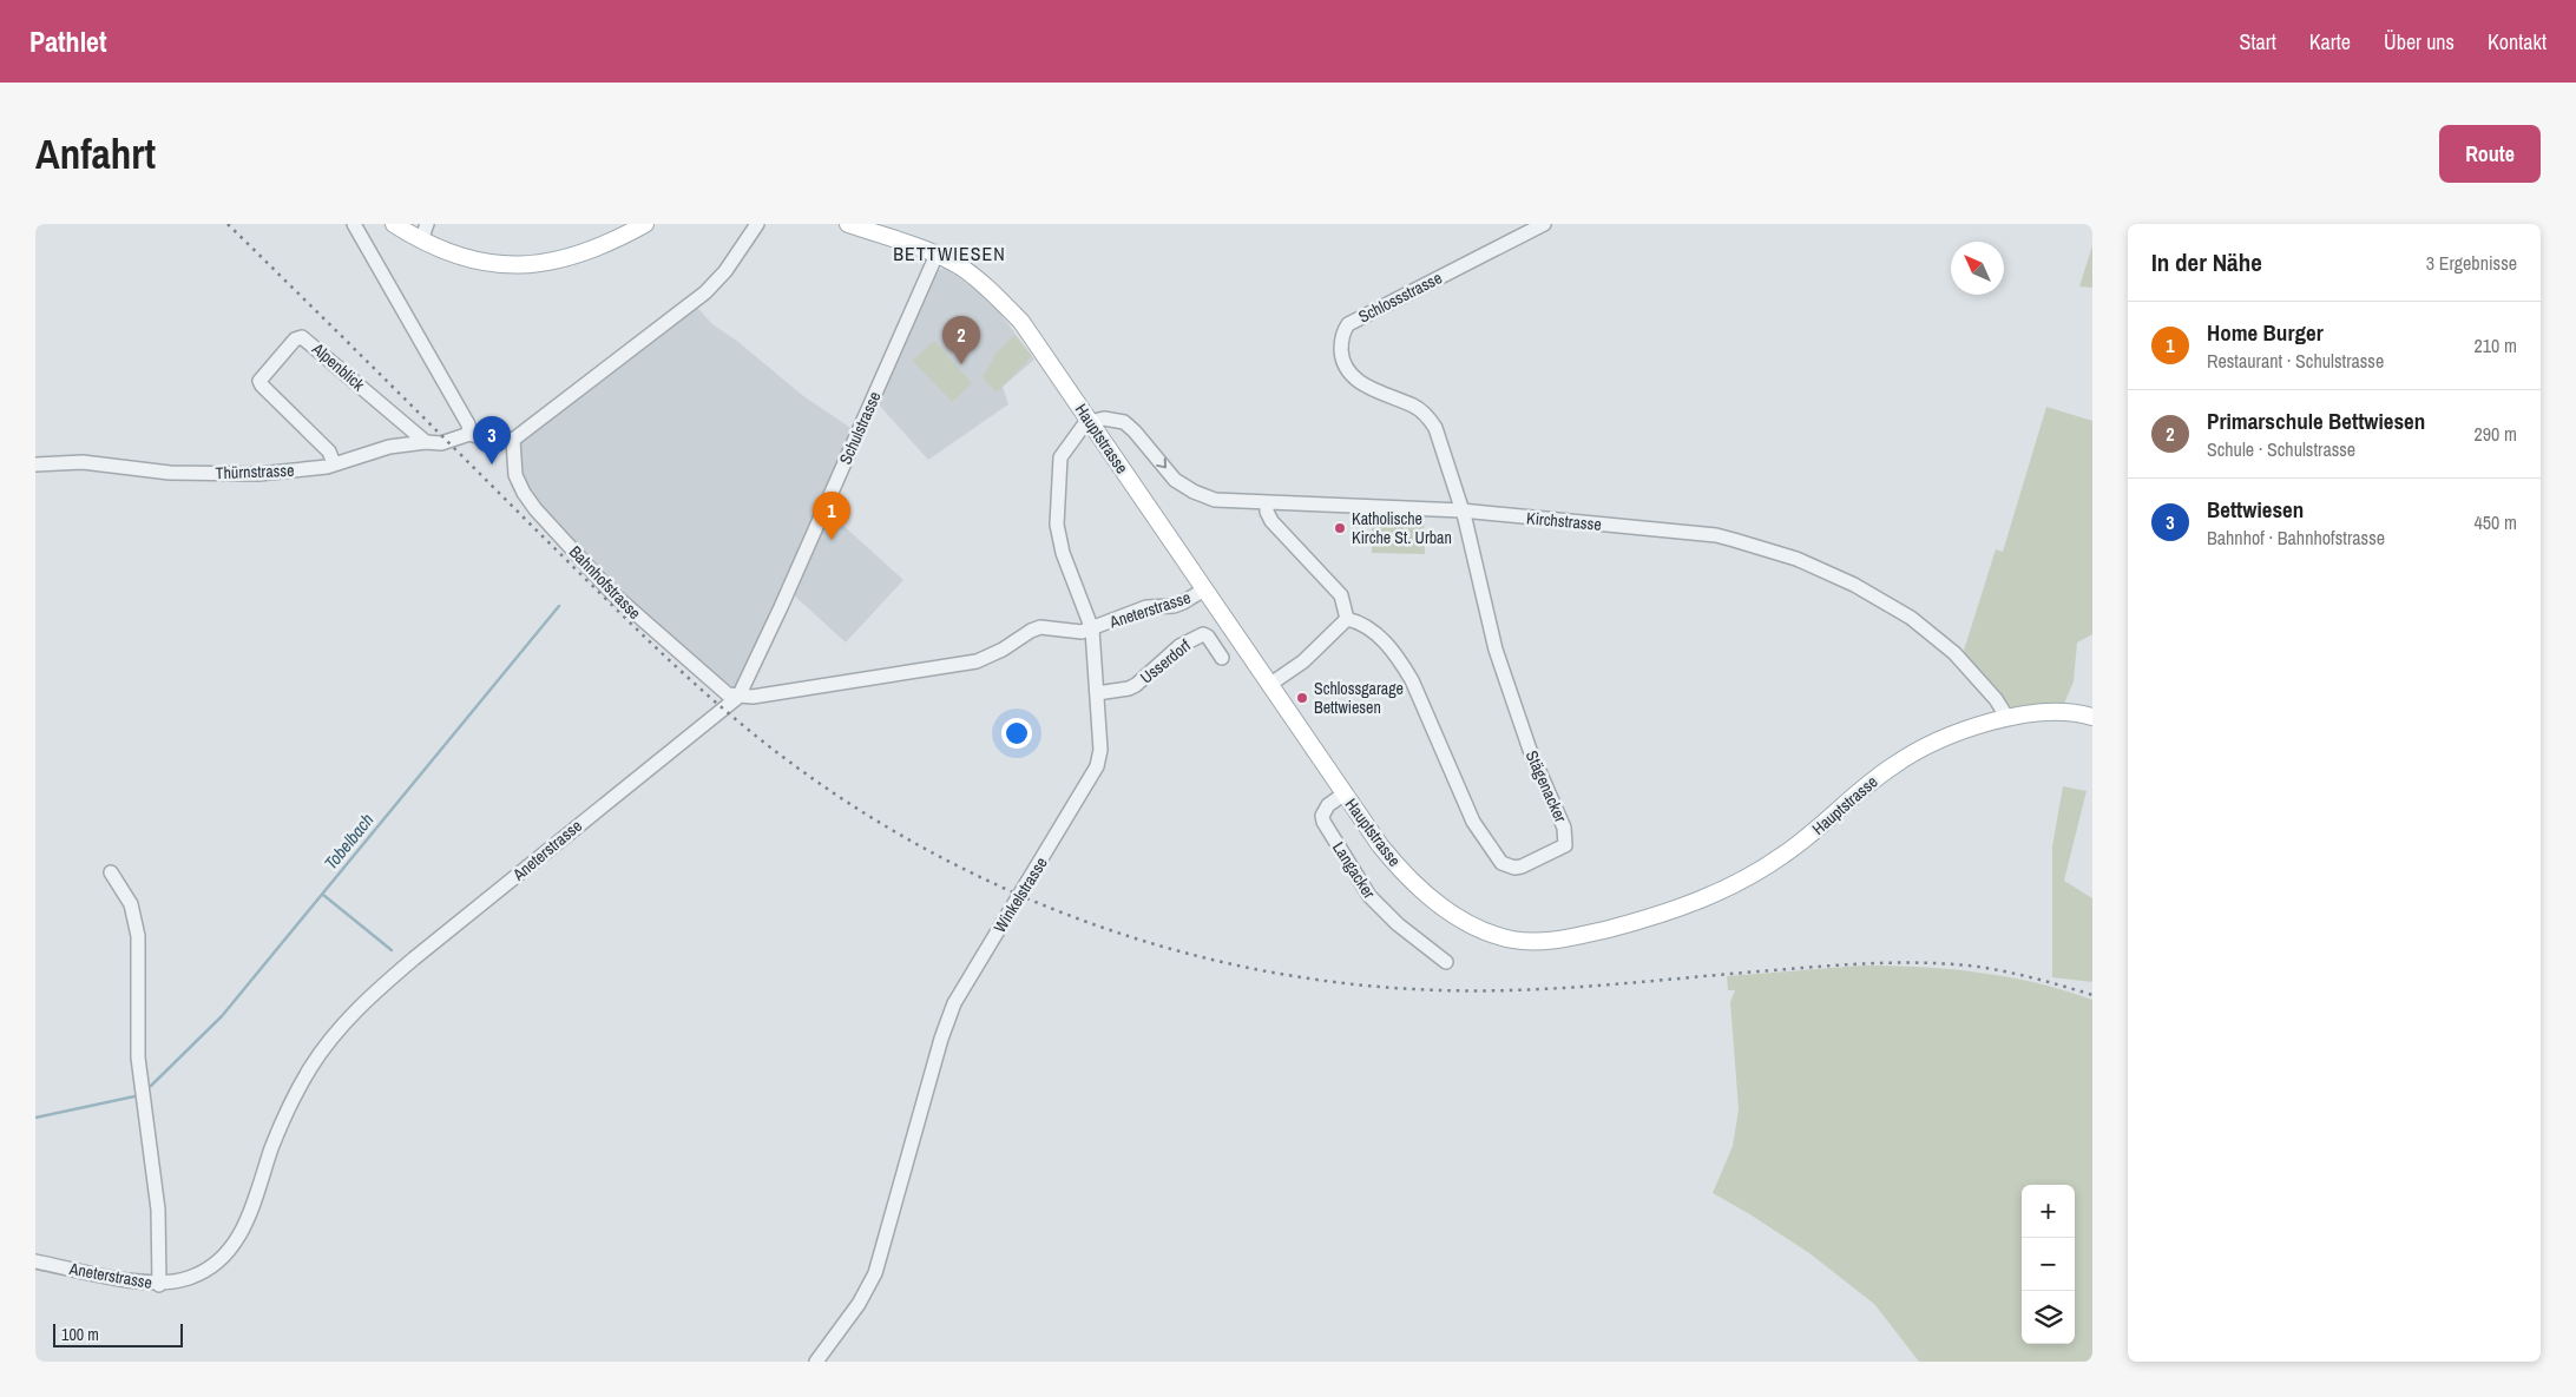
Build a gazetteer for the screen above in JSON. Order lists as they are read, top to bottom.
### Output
{
  "streets": {
    "main road": ["Hauptstrasse"],
    "street": [
      "Schlossstrasse",
      "Alpenblick",
      "Schulstrasse",
      "Thürnstrasse",
      "Kirchstrasse",
      "Bahnhofstrasse",
      "Aneterstrasse",
      "Usserdorf",
      "Stägenacker",
      "Langacker",
      "Winkelstrasse"
    ]
  },
  "crossings": [
    ["Schlossstrasse", "Kirchstrasse"],
    ["Schlossstrasse", "Stägenacker"],
    ["Alpenblick", "Thürnstrasse"],
    ["Schulstrasse", "Hauptstrasse"],
    ["Schulstrasse", "Bahnhofstrasse"],
    ["Schulstrasse", "Aneterstrasse"],
    ["Hauptstrasse", "Kirchstrasse"],
    ["Hauptstrasse", "Aneterstrasse"],
    ["Hauptstrasse", "Langacker"],
    ["Hauptstrasse", "Winkelstrasse"],
    ["Kirchstrasse", "Stägenacker"],
    ["Kirchstrasse", "Winkelstrasse"],
    ["Bahnhofstrasse", "Aneterstrasse"],
    ["Aneterstrasse", "Winkelstrasse"],
    ["Usserdorf", "Winkelstrasse"]
  ],
  "districts": ["BETTWIESEN"],
  "water": ["Tobelbach"],
  "places": ["Katholische Kirche St. Urban", "Schlossgarage Bettwiesen"],
  "scale_bar": "100 m",
  "north": "top left",
  "page": {
    "header": "Pathlet",
    "nav": [
      "Start",
      "Karte",
      "Über uns",
      "Kontakt"
    ],
    "buttons": "Route",
    "title": "Anfahrt",
    "heading": ["In der Nähe", "3 Ergebnisse"],
    "list": [
      {
        "mark": "1",
        "name": "Home Burger",
        "note": "Restaurant · Schulstrasse",
        "value": "210 m"
      },
      {
        "mark": "2",
        "name": "Primarschule Bettwiesen",
        "note": "Schule · Schulstrasse",
        "value": "290 m"
      },
      {
        "mark": "3",
        "name": "Bettwiesen",
        "note": "Bahnhof · Bahnhofstrasse",
        "value": "450 m"
      }
    ],
    "pins": ["2", "3", "1"],
    "map_buttons": ["+", "−"],
    "scale": "100 m"
  }
}
